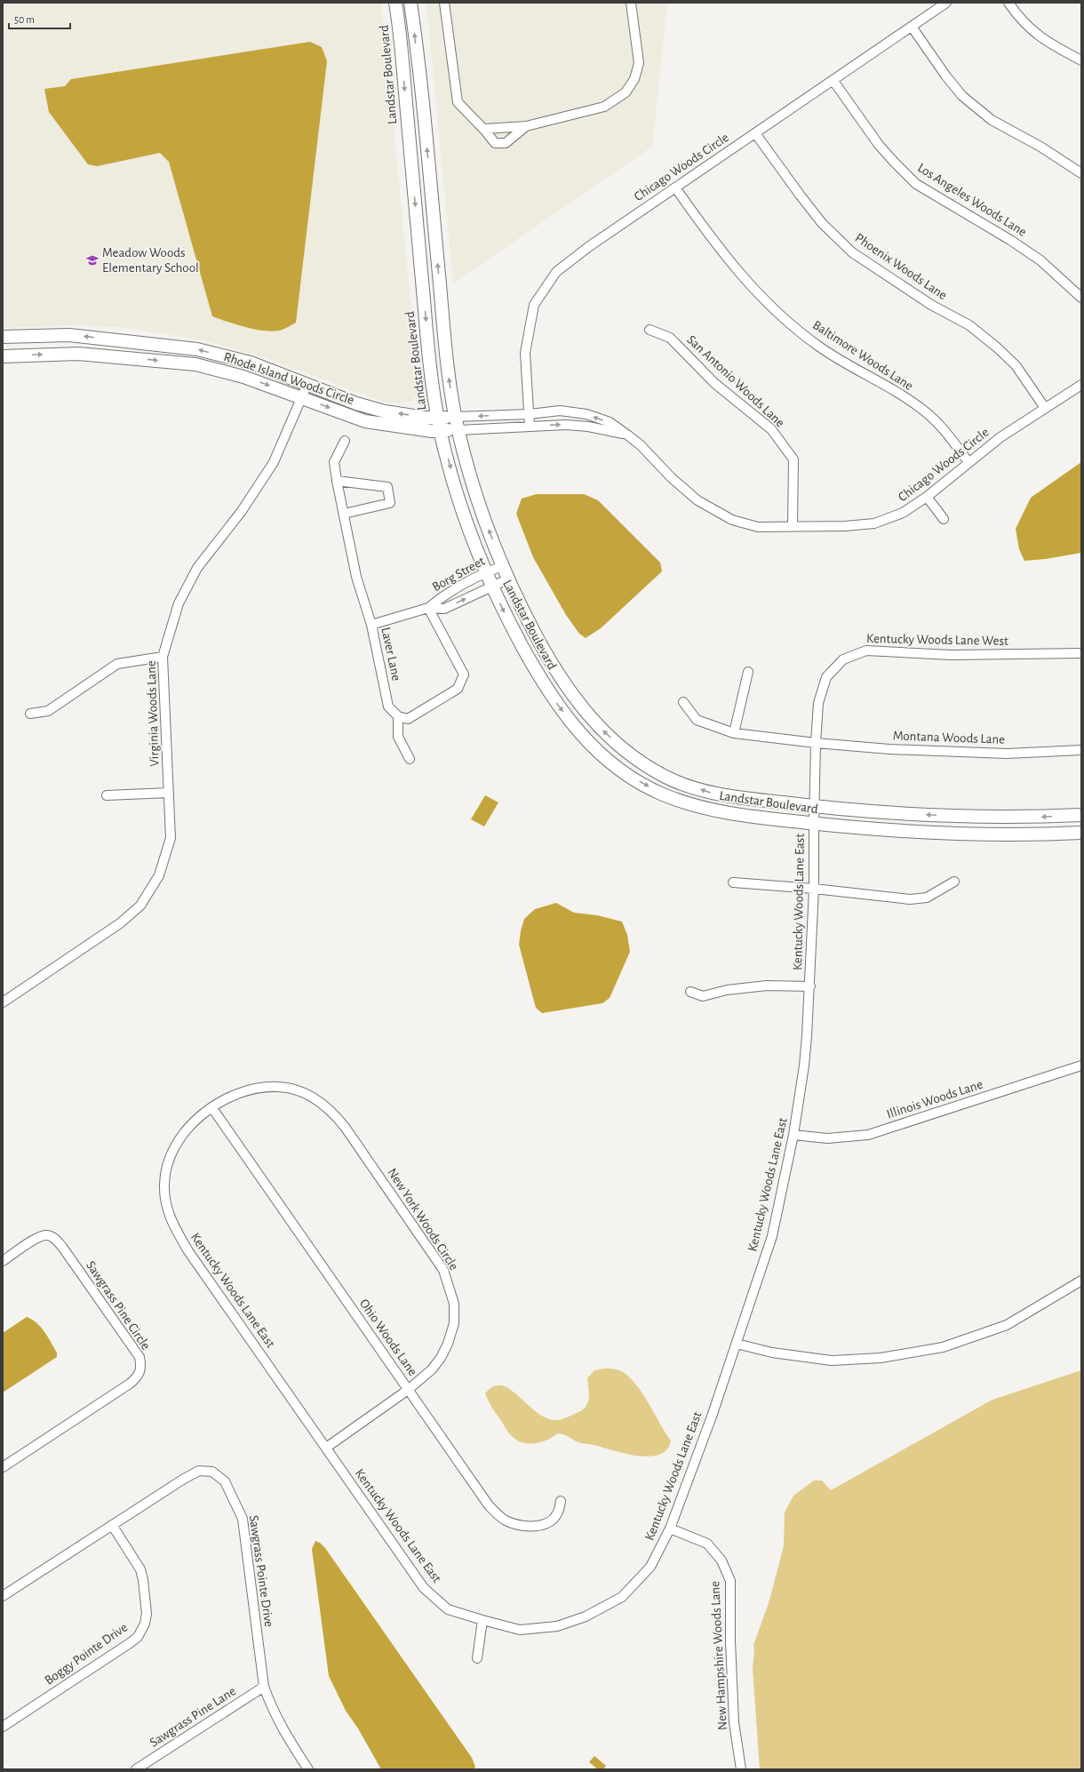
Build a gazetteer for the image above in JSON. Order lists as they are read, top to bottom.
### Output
{
  "streets": {
    "street": [
      "Landstar Boulevard",
      "Chicago Woods Circle",
      "Los Angeles Woods Lane",
      "Phoenix Woods Lane",
      "Baltimore Woods Lane",
      "Rhode Island Woods Circle",
      "San Antonio Woods Lane",
      "Borg Street",
      "Kentucky Woods Lane West",
      "Laver Lane",
      "Virginia Woods Lane",
      "Montana Woods Lane",
      "Kentucky Woods Lane East",
      "Illinois Woods Lane",
      "New York Woods Circle",
      "Sawgrass Pine Circle",
      "Ohio Woods Lane",
      "Sawgrass Pointe Drive",
      "Boggy Pointe Drive",
      "New Hampshire Woods Lane",
      "Sawgrass Pine Lane"
    ]
  },
  "crossings": [
    ["Landstar Boulevard", "Chicago Woods Circle"],
    ["Landstar Boulevard", "Rhode Island Woods Circle"],
    ["Landstar Boulevard", "Borg Street"],
    ["Landstar Boulevard", "Kentucky Woods Lane West"],
    ["Landstar Boulevard", "Kentucky Woods Lane East"],
    ["Chicago Woods Circle", "Los Angeles Woods Lane"],
    ["Chicago Woods Circle", "Phoenix Woods Lane"],
    ["Chicago Woods Circle", "Baltimore Woods Lane"],
    ["Chicago Woods Circle", "Rhode Island Woods Circle"],
    ["Chicago Woods Circle", "San Antonio Woods Lane"],
    ["Rhode Island Woods Circle", "Virginia Woods Lane"],
    ["Borg Street", "Laver Lane"],
    ["Kentucky Woods Lane West", "Montana Woods Lane"],
    ["Kentucky Woods Lane West", "Kentucky Woods Lane East"],
    ["Kentucky Woods Lane East", "Illinois Woods Lane"],
    ["Kentucky Woods Lane East", "New York Woods Circle"],
    ["Kentucky Woods Lane East", "Ohio Woods Lane"],
    ["Kentucky Woods Lane East", "New Hampshire Woods Lane"],
    ["New York Woods Circle", "Ohio Woods Lane"],
    ["Sawgrass Pointe Drive", "Boggy Pointe Drive"],
    ["Sawgrass Pointe Drive", "Sawgrass Pine Lane"]
  ],
  "places": {
    "school or university": ["Meadow Woods Elementary School"]
  },
  "scale_bar": "50 m"
}
